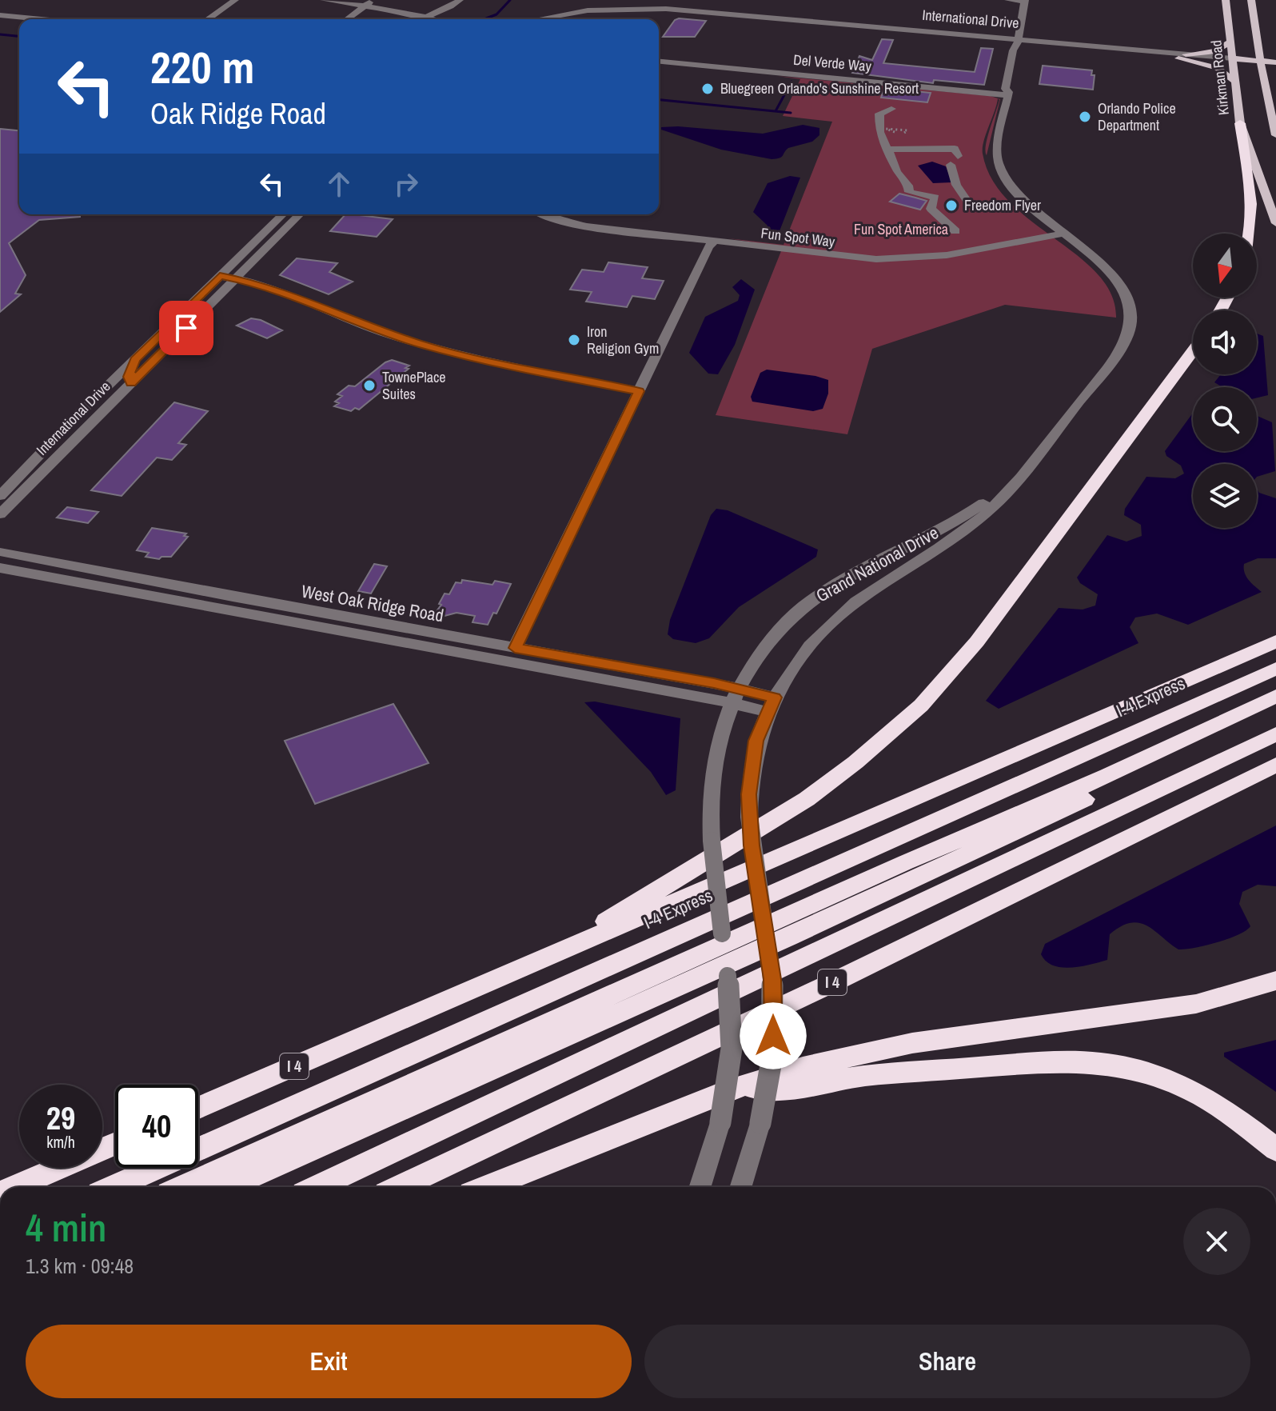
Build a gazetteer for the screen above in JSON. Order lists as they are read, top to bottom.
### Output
{
  "streets": {
    "highway": ["I-4 Express", "I 4"],
    "main road": ["International Drive", "Kirkman Road"],
    "street": [
      "Del Verde Way",
      "Fun Spot Way",
      "Grand National Drive",
      "West Oak Ridge Road"
    ]
  },
  "crossings": [
    ["International Drive", "Kirkman Road"],
    ["International Drive", "Grand National Drive"],
    ["Del Verde Way", "Grand National Drive"],
    ["Fun Spot Way", "Grand National Drive"],
    ["Grand National Drive", "West Oak Ridge Road"]
  ],
  "parks": ["Fun Spot America"],
  "places": [
    "Bluegreen Orlando's Sunshine Resort",
    "Orlando Police Department",
    "Freedom Flyer",
    "Iron Religion Gym",
    "TownePlace Suites"
  ],
  "north": "bottom",
  "page": {
    "turn": ["220 m", "Oak Ridge Road"],
    "speed": "29 km/h",
    "limit": "40",
    "heading": ["4 min", "1.3 km · 09:48"],
    "buttons": ["Exit", "Share"]
  }
}
